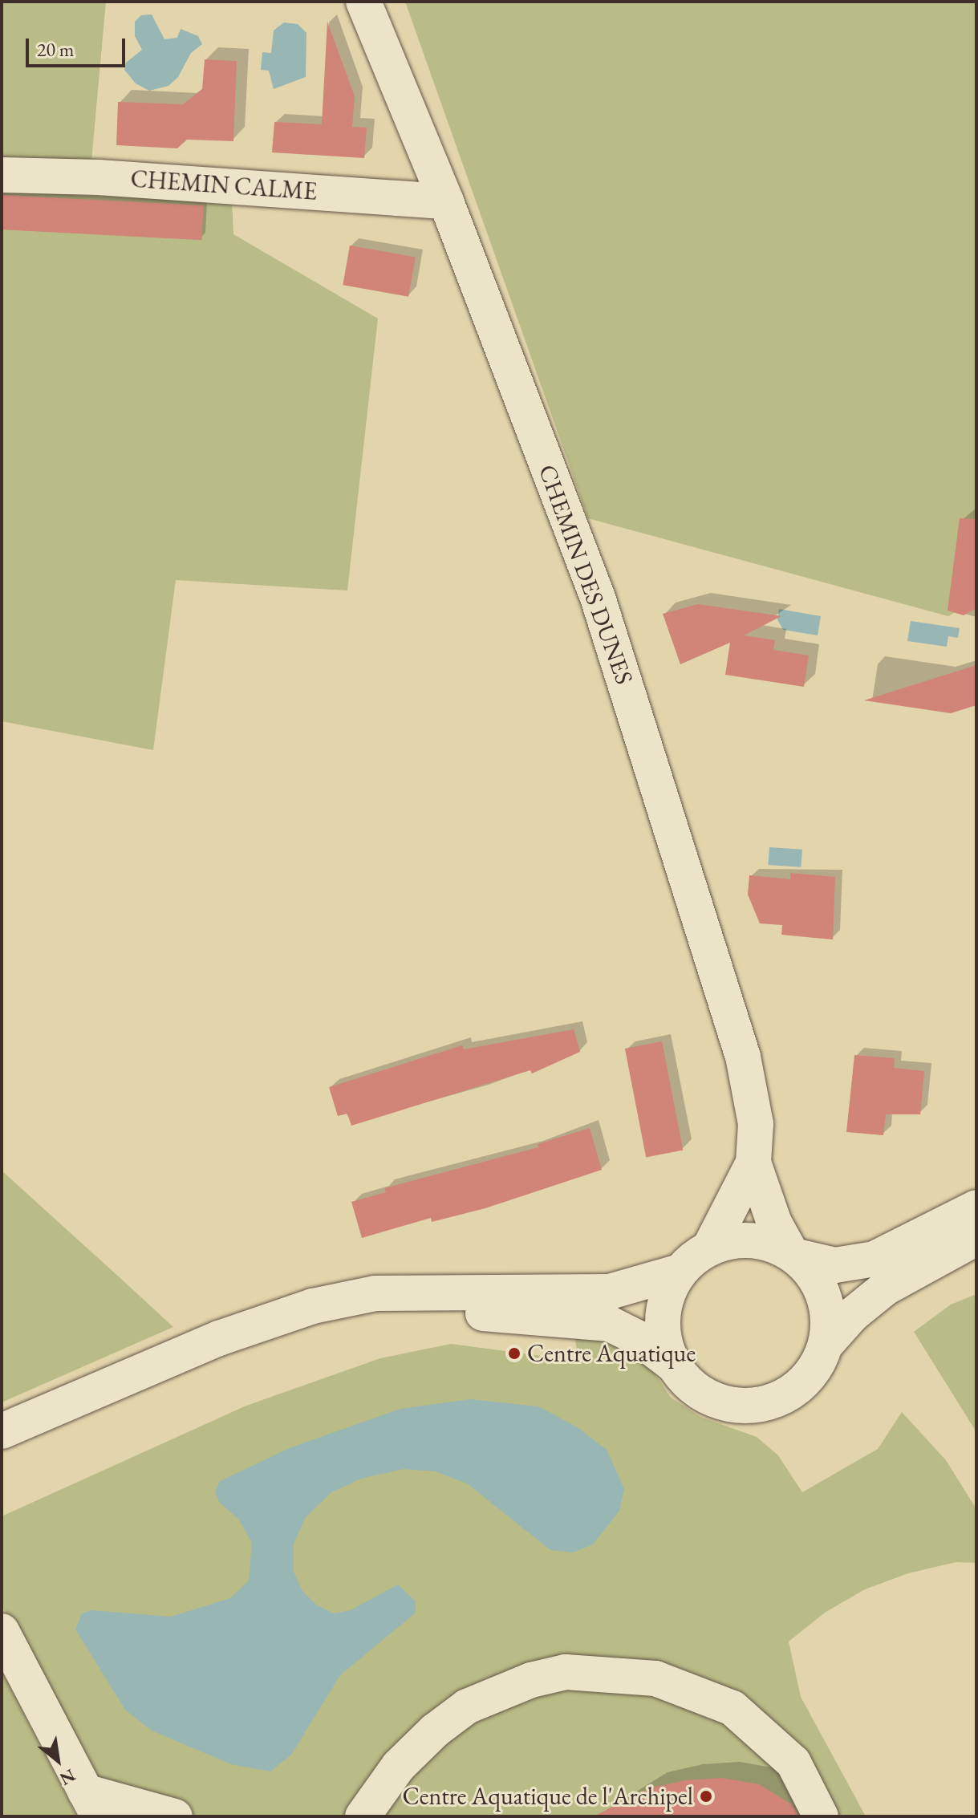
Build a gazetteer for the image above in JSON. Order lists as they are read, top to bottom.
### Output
{
  "streets": {
    "street": ["CHEMIN CALME", "CHEMIN DES DUNES"]
  },
  "crossings": [
    ["CHEMIN CALME", "CHEMIN DES DUNES"]
  ],
  "places": ["Centre Aquatique", "Centre Aquatique de l'Archipel"],
  "scale_bar": "20 m",
  "north": "bottom right"
}
